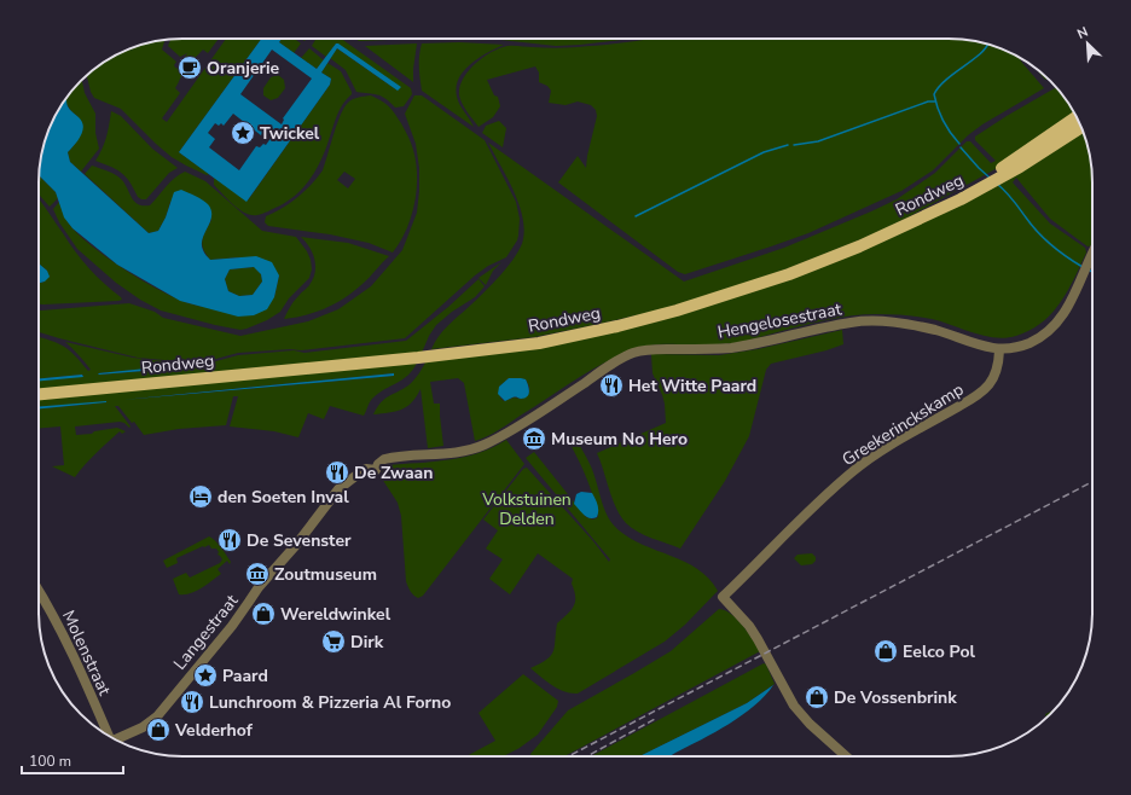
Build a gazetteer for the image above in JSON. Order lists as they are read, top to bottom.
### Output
{
  "streets": {
    "main road": ["Rondweg"],
    "street": [
      "Hengelosestraat",
      "Greekerinckskamp",
      "Langestraat",
      "Molenstraat"
    ]
  },
  "crossings": [
    ["Hengelosestraat", "Greekerinckskamp"],
    ["Hengelosestraat", "Langestraat"]
  ],
  "parks": ["Volkstuinen Delden"],
  "places": {
    "cafe": ["Oranjerie"],
    "place": ["Twickel", "Paard"],
    "restaurant": [
      "Het Witte Paard",
      "De Zwaan",
      "De Sevenster",
      "Lunchroom & Pizzeria Al Forno"
    ],
    "museum": ["Museum No Hero", "Zoutmuseum"],
    "hotel": ["den Soeten Inval"],
    "shop": [
      "Wereldwinkel",
      "Eelco Pol",
      "De Vossenbrink",
      "Velderhof"
    ],
    "supermarket": ["Dirk"]
  },
  "scale_bar": "100 m",
  "north": "top left"
}
